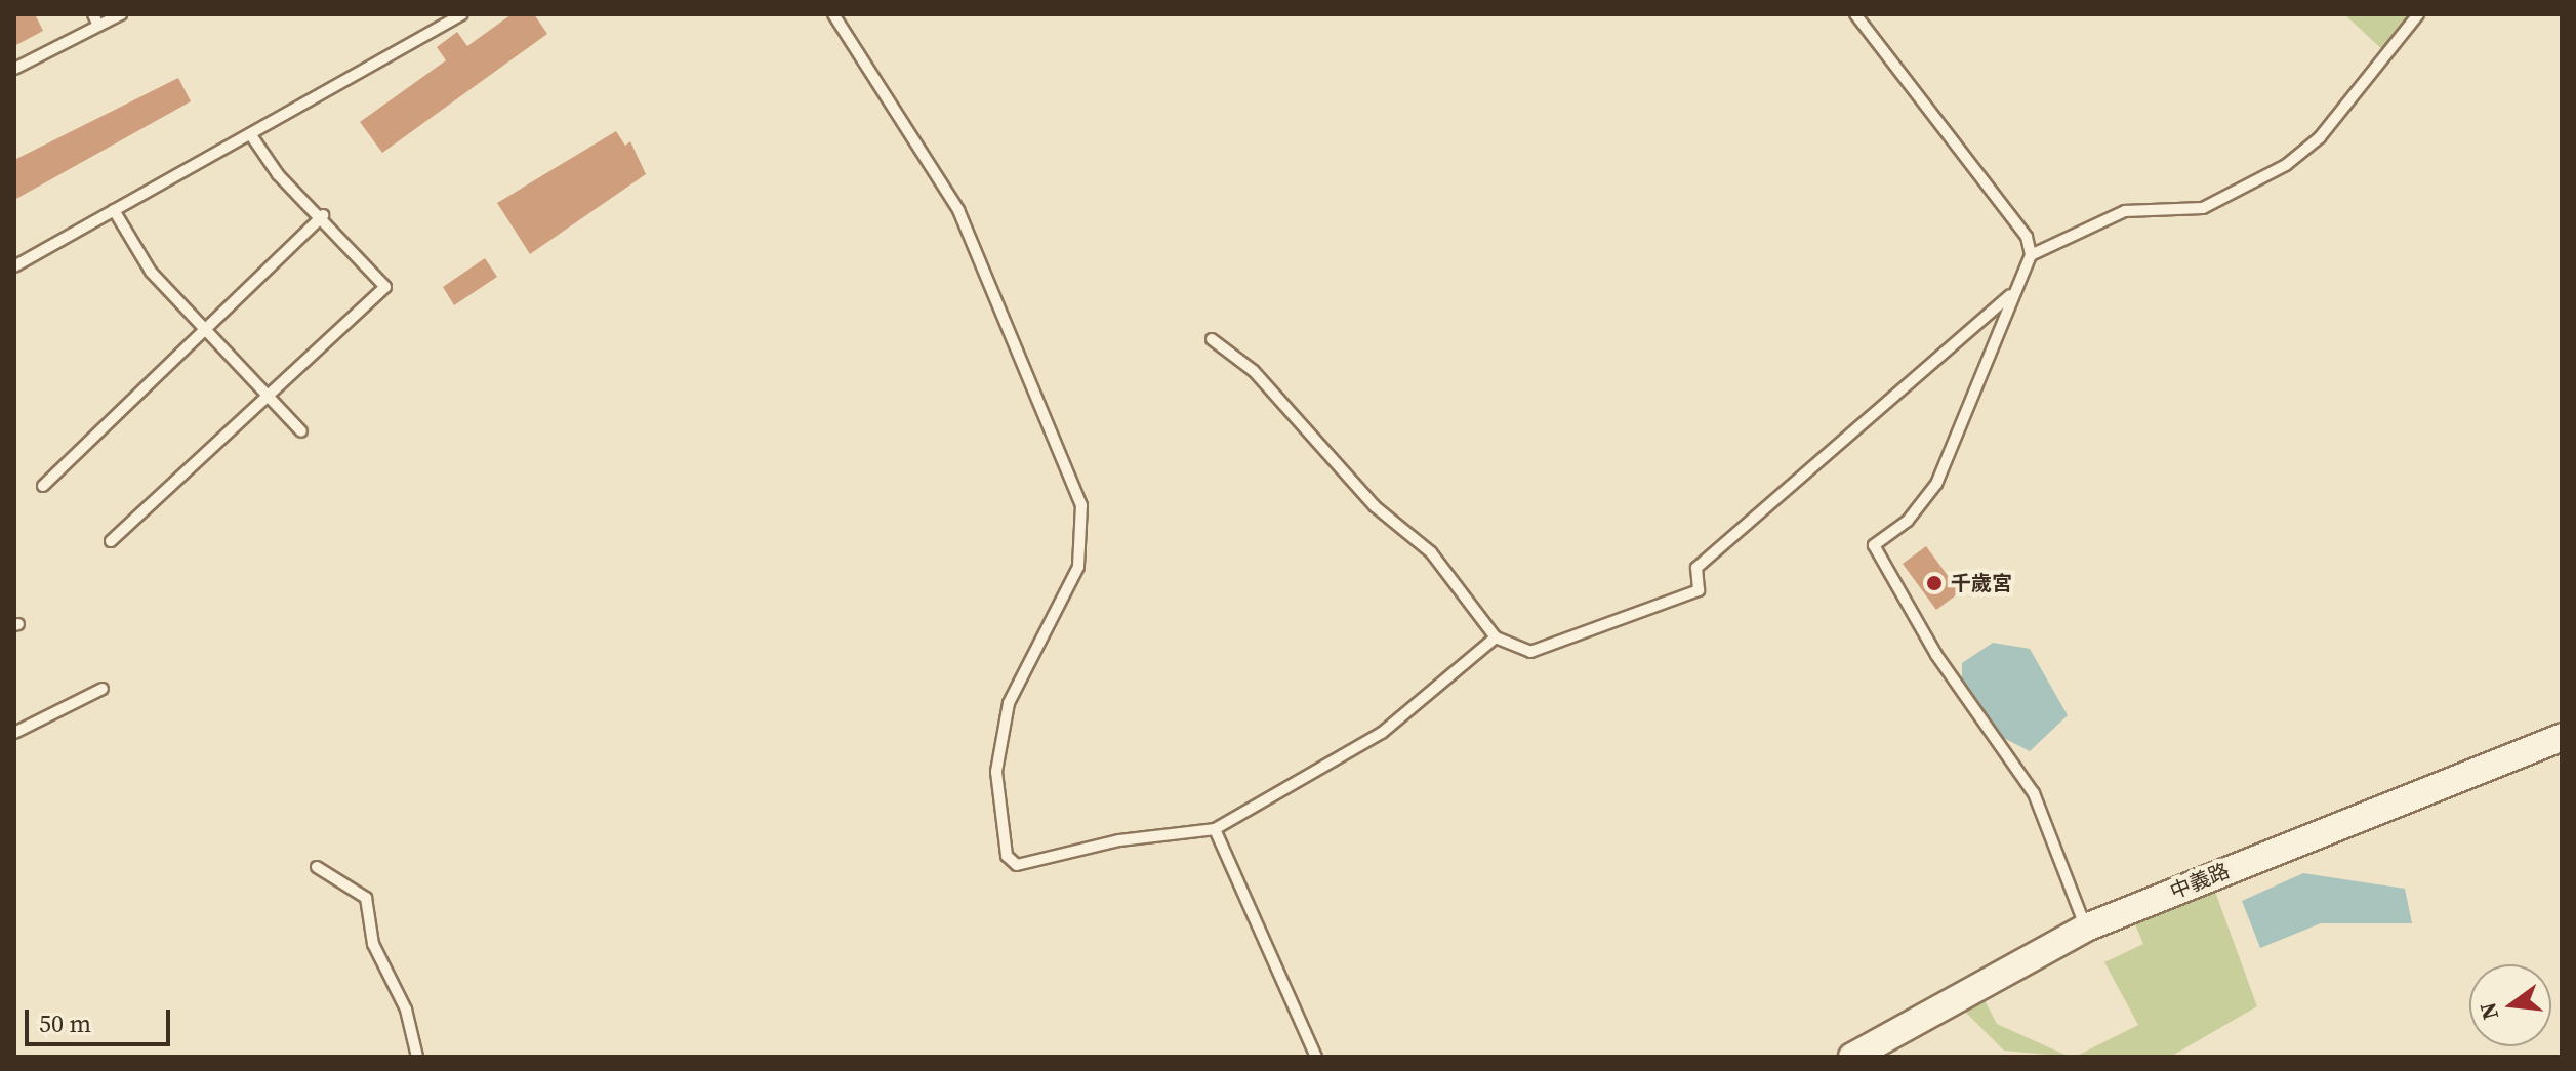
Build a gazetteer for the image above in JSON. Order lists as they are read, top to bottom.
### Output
{
  "streets": {
    "street": ["中義路"]
  },
  "places": ["千歲宮"],
  "scale_bar": "50 m",
  "north": "left"
}
